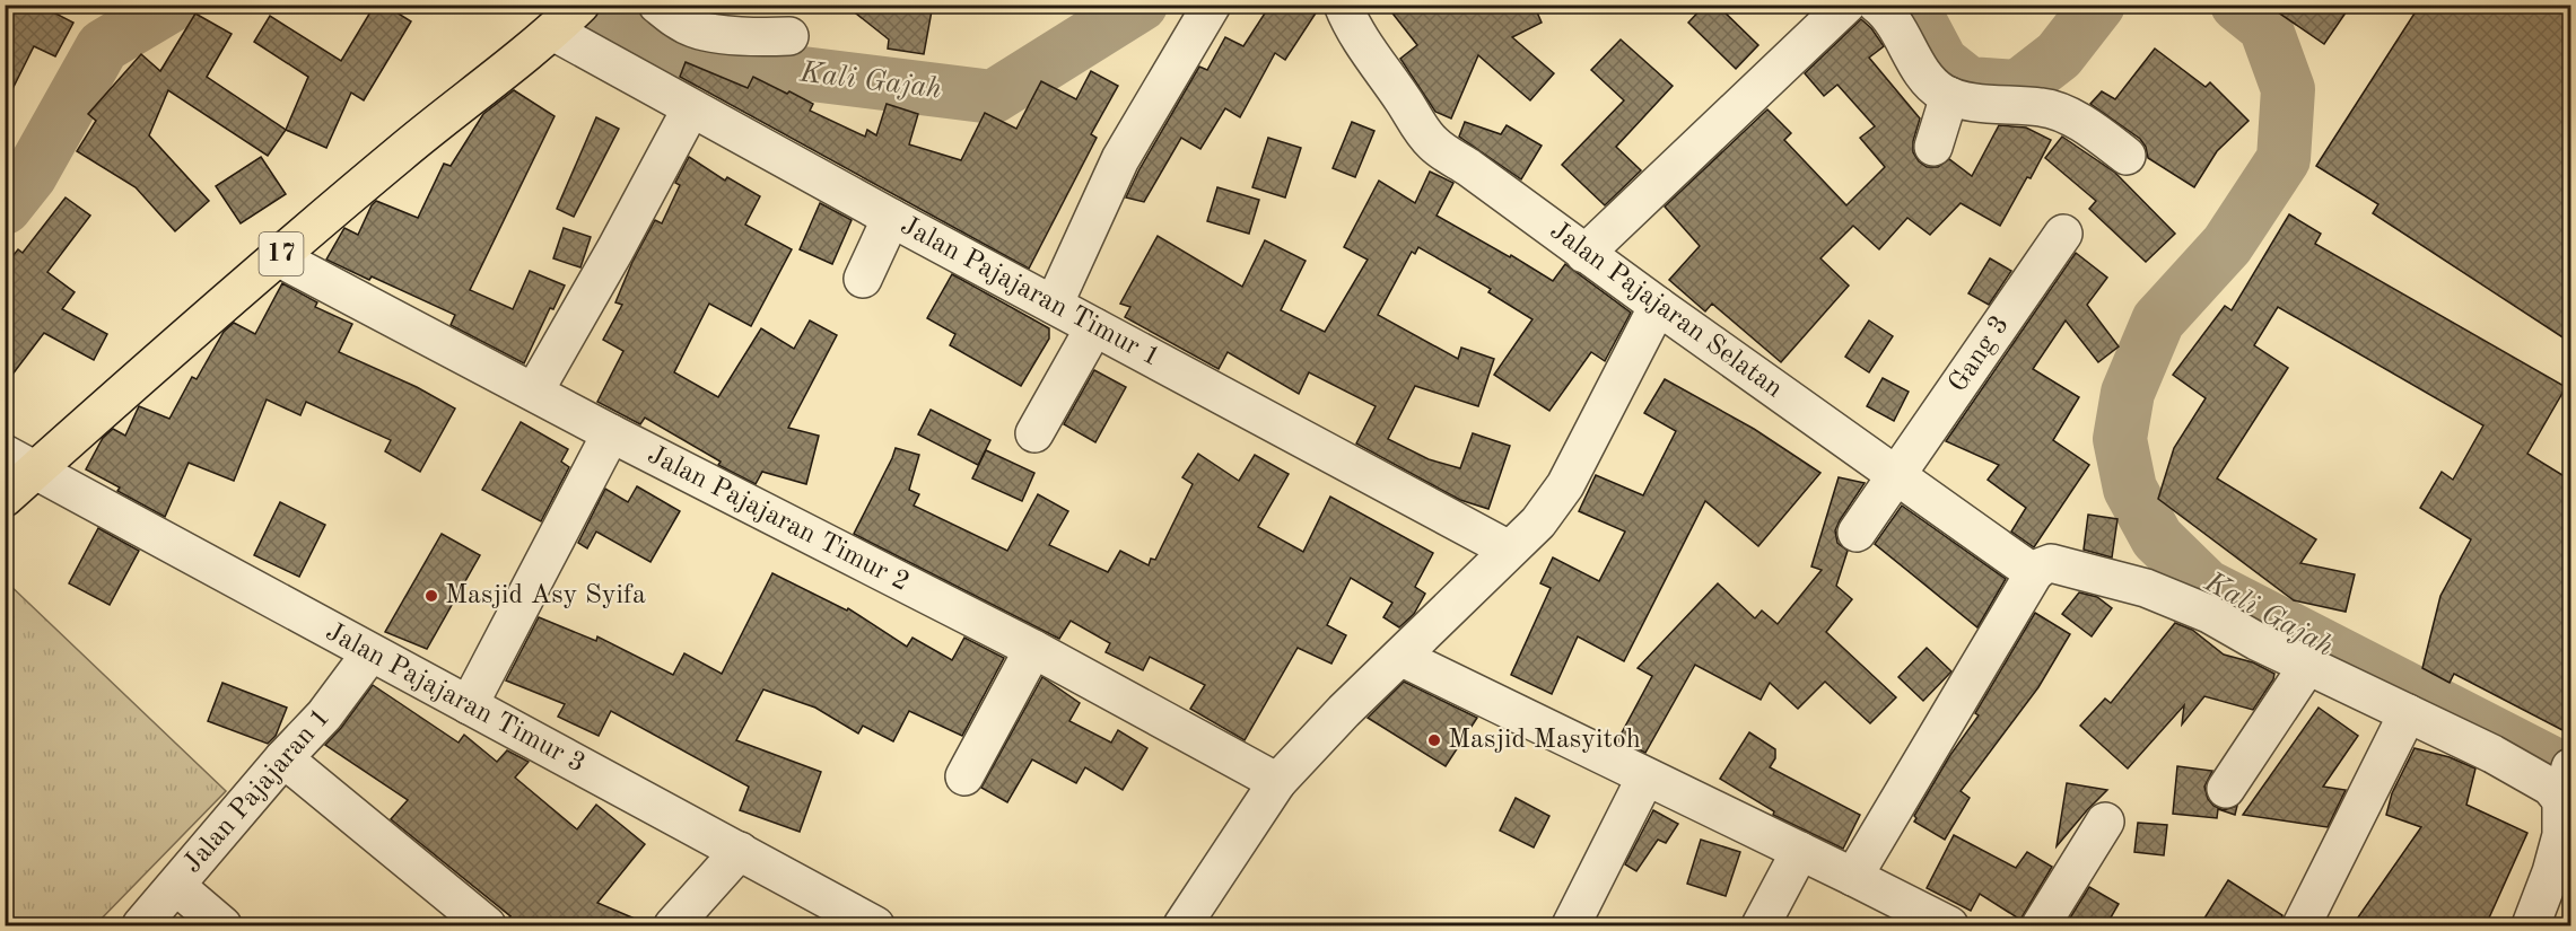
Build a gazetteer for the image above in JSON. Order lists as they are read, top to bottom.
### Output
{
  "streets": {
    "highway": ["17"],
    "street": [
      "Jalan Pajajaran Timur 1",
      "Jalan Pajajaran Selatan",
      "Gang 3",
      "Jalan Pajajaran Timur 2",
      "Jalan Pajajaran Timur 3",
      "Jalan Pajajaran 1"
    ]
  },
  "crossings": [
    ["17", "Jalan Pajajaran Timur 1"],
    ["17", "Jalan Pajajaran Timur 2"],
    ["17", "Jalan Pajajaran Timur 3"],
    ["Jalan Pajajaran Selatan", "Gang 3"],
    ["Jalan Pajajaran Timur 3", "Jalan Pajajaran 1"]
  ],
  "water": ["Kali Gajah"],
  "places": ["Masjid Asy Syifa", "Masjid Masyitoh"]
}
